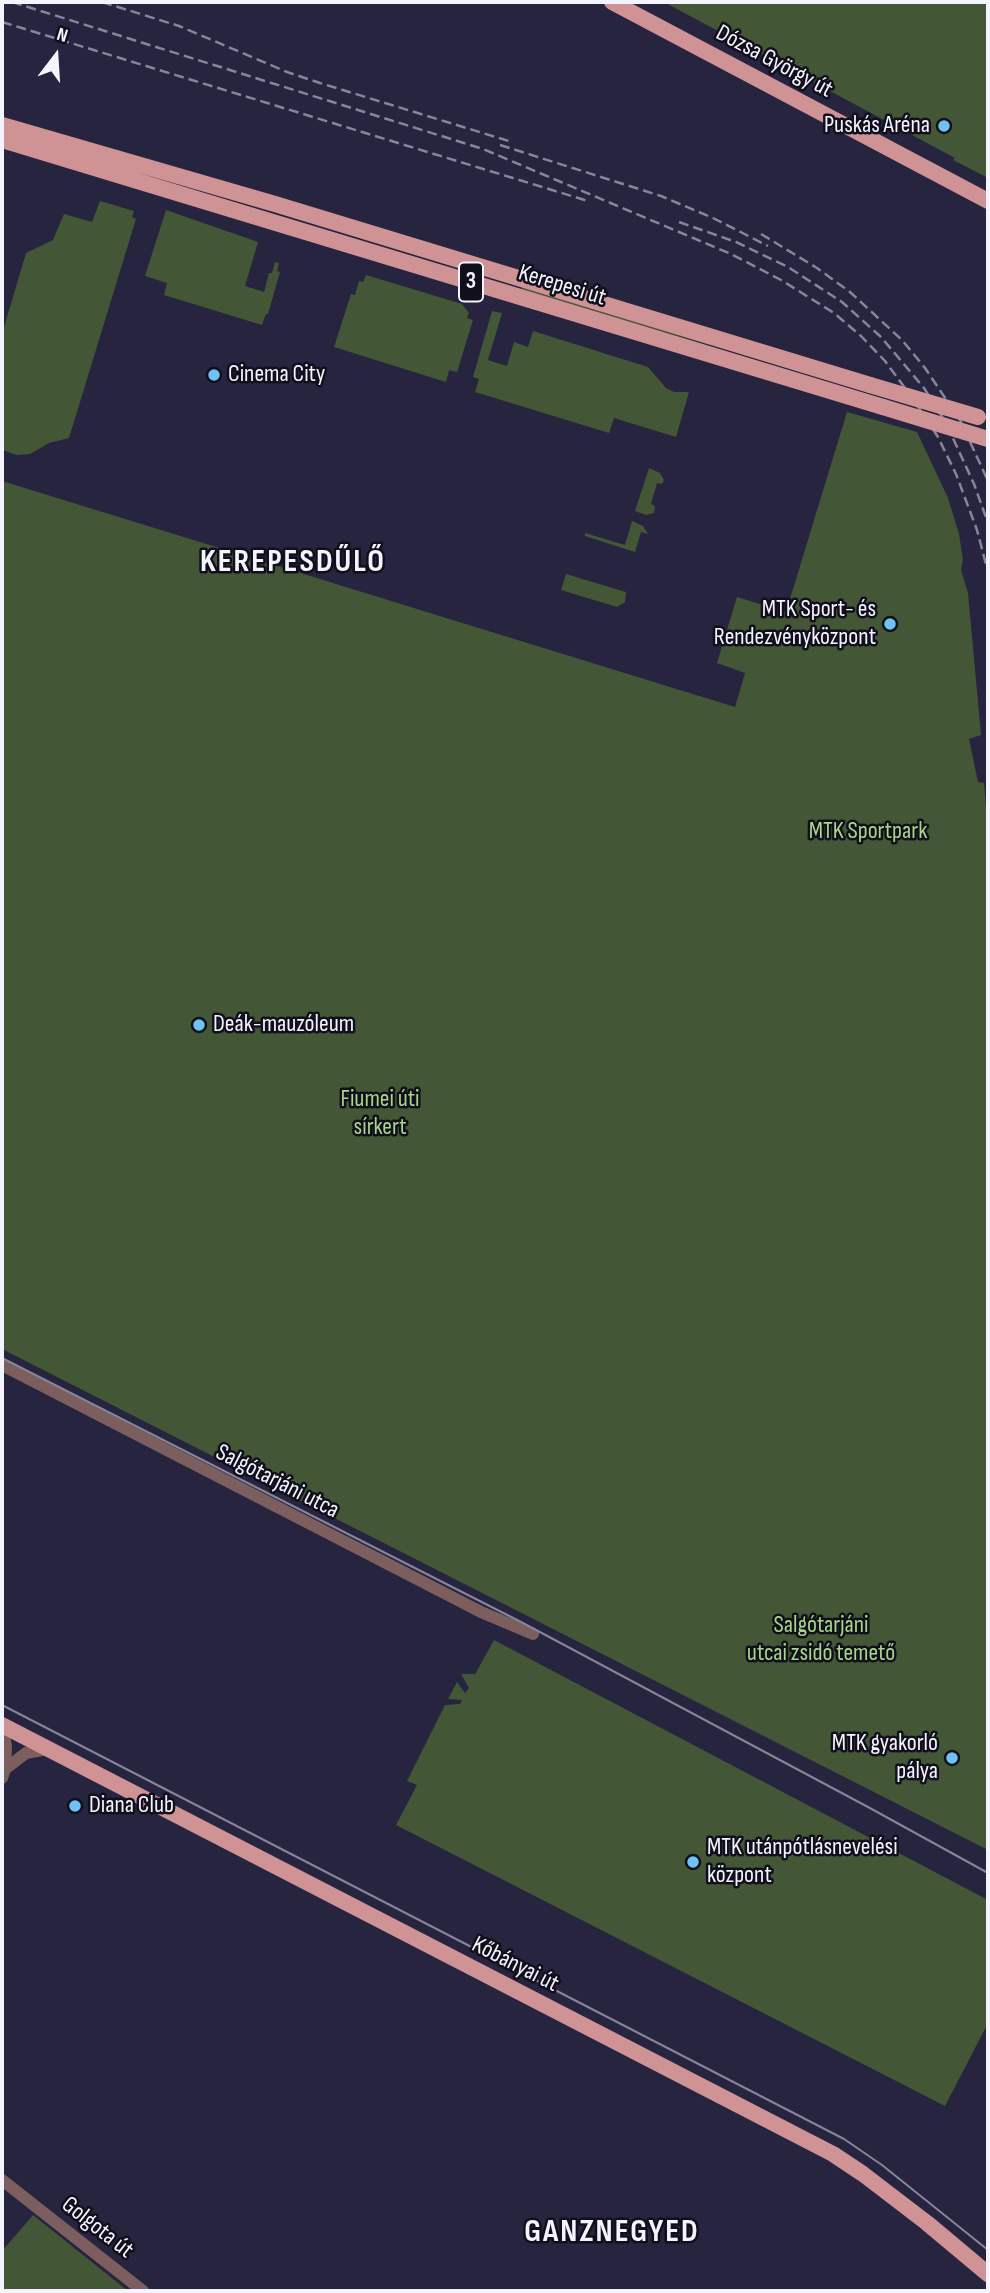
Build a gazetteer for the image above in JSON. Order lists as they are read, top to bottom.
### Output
{
  "streets": {
    "main road": [
      "Dózsa György út",
      "3",
      "Kerepesi út",
      "Kőbányai út"
    ],
    "street": ["Salgótarjáni utca", "Golgota út"]
  },
  "districts": ["KEREPESDŰLŐ", "GANZNEGYED"],
  "parks": ["MTK Sportpark", "Fiumei úti sírkert", "Salgótarjáni utcai zsidó temető"],
  "places": [
    "Puskás Aréna",
    "Cinema City",
    "MTK Sport- és Rendezvényközpont",
    "Deák-mauzóleum",
    "MTK gyakorló pálya",
    "Diana Club",
    "MTK utánpótlásnevelési központ"
  ],
  "north": "top"
}
